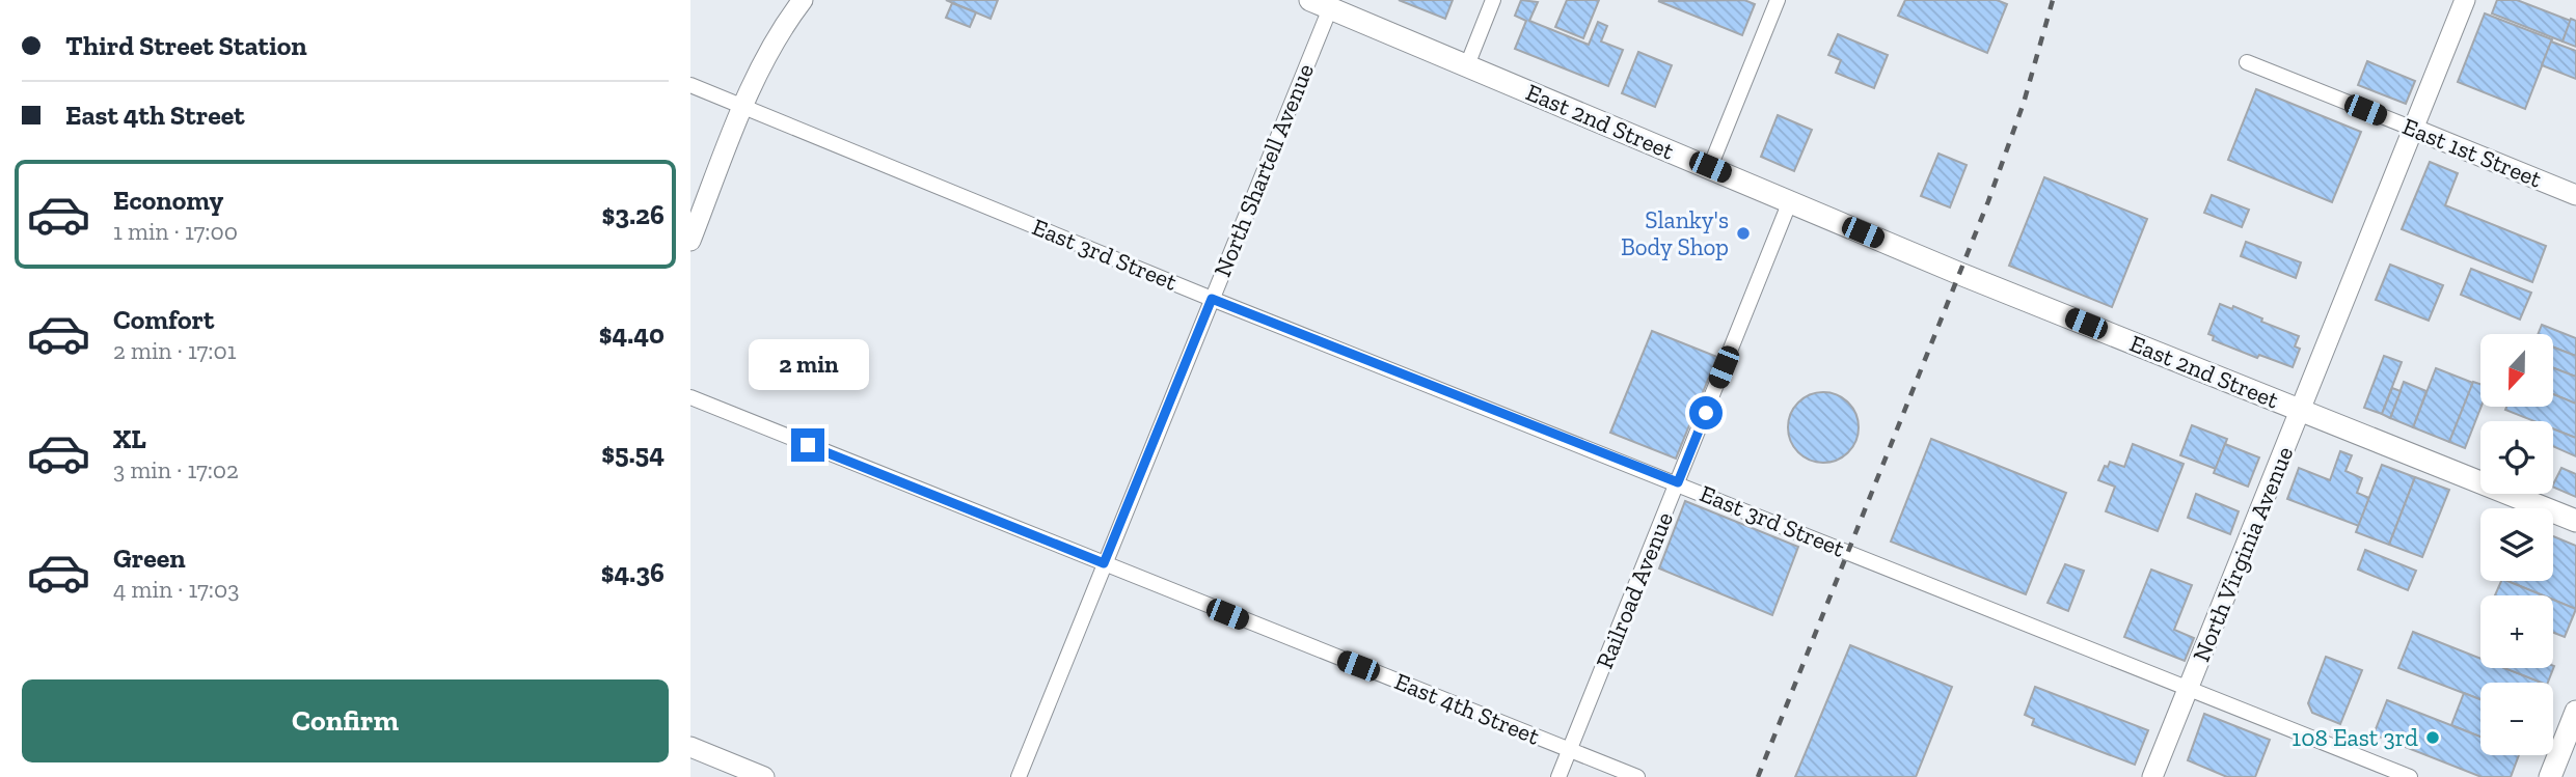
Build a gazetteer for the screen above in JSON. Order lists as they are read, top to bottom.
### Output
{
  "streets": {
    "main road": ["East 2nd Street"],
    "street": [
      "East 1st Street",
      "North Shartell Avenue",
      "East 3rd Street",
      "North Virginia Avenue",
      "Railroad Avenue",
      "East 4th Street"
    ]
  },
  "crossings": [
    ["East 2nd Street", "North Shartell Avenue"],
    ["East 2nd Street", "North Virginia Avenue"],
    ["East 2nd Street", "Railroad Avenue"],
    ["East 1st Street", "North Virginia Avenue"],
    ["North Shartell Avenue", "East 3rd Street"],
    ["North Shartell Avenue", "East 4th Street"],
    ["East 3rd Street", "North Virginia Avenue"],
    ["East 3rd Street", "Railroad Avenue"],
    ["Railroad Avenue", "East 4th Street"]
  ],
  "places": ["Slanky's Body Shop", "108 East 3rd"],
  "north": "bottom",
  "page": {
    "banner": ["Third Street Station", "East 4th Street"],
    "list": [
      {
        "name": "Economy",
        "note": "1 min · 17:00",
        "value": "$3.26"
      },
      {
        "name": "Comfort",
        "note": "2 min · 17:01",
        "value": "$4.40"
      },
      {
        "name": "XL",
        "note": "3 min · 17:02",
        "value": "$5.54"
      },
      {
        "name": "Green",
        "note": "4 min · 17:03",
        "value": "$4.36"
      }
    ],
    "map_buttons": ["+", "−"],
    "bubble": "2 min",
    "buttons": "Confirm"
  }
}
